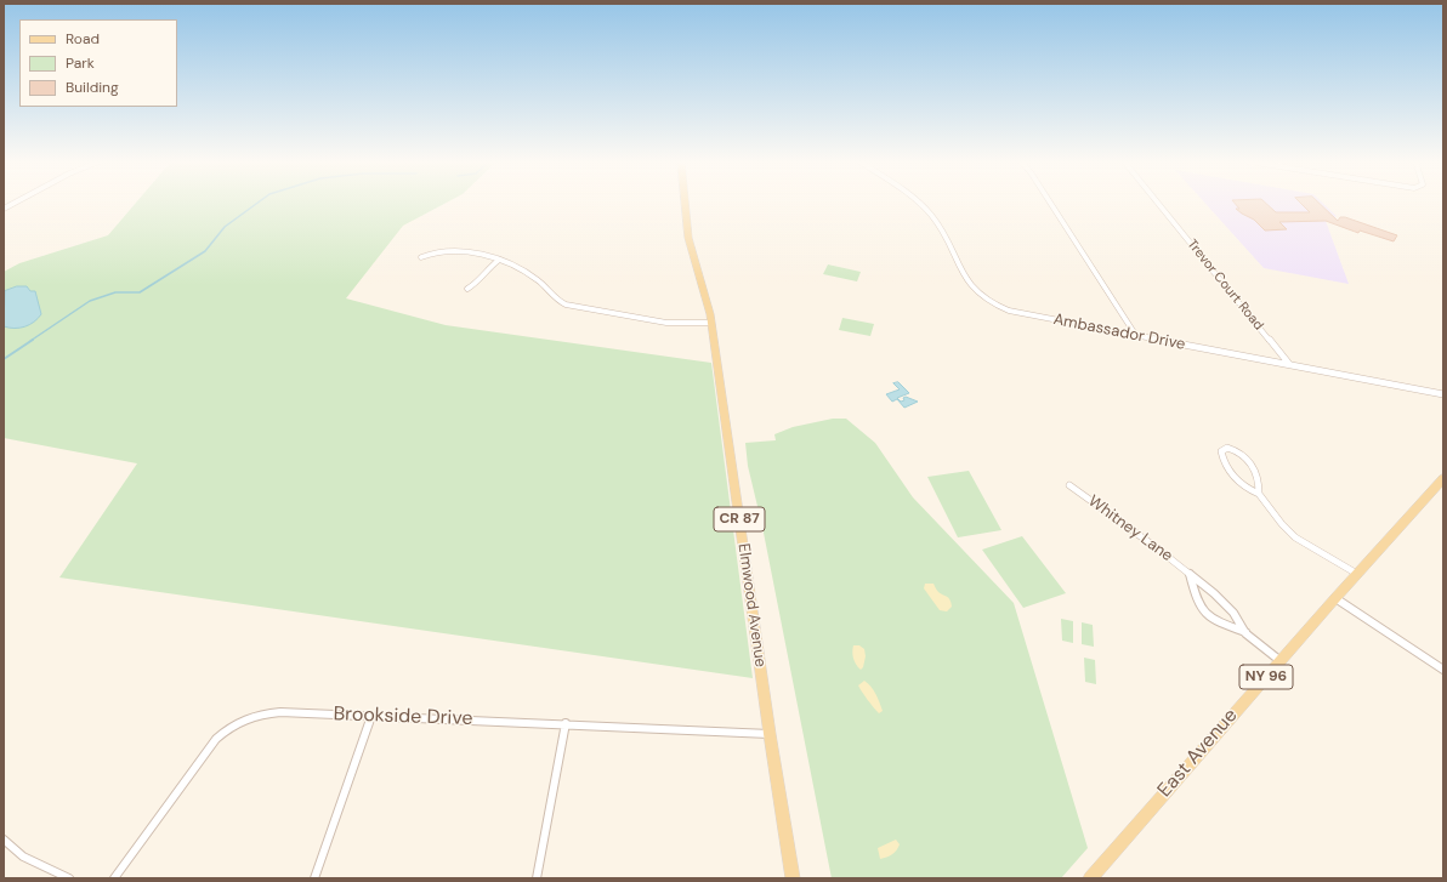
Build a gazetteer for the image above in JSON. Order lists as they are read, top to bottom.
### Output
{
  "streets": {
    "main road": [
      "CR 87",
      "Elmwood Avenue",
      "NY 96",
      "East Avenue"
    ],
    "street": [
      "Trevor Court Road",
      "Ambassador Drive",
      "Whitney Lane",
      "Brookside Drive"
    ]
  },
  "crossings": [
    ["Trevor Court Road", "Ambassador Drive"],
    ["Whitney Lane", "East Avenue"],
    ["Elmwood Avenue", "Brookside Drive"]
  ],
  "legend": ["Road", "Park", "Building"]
}
